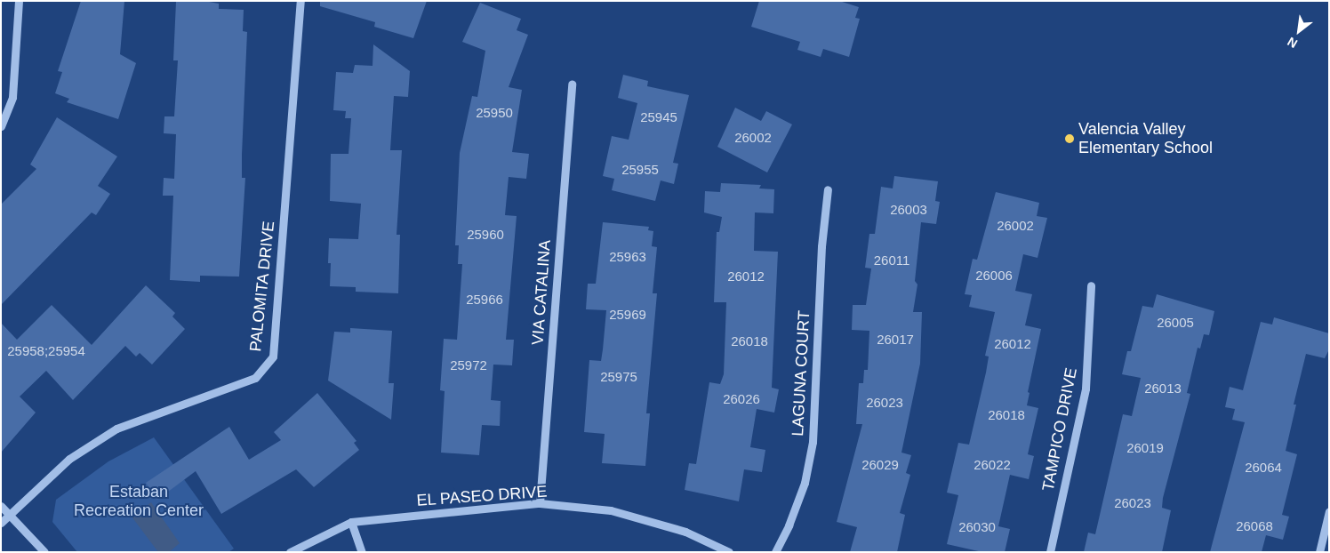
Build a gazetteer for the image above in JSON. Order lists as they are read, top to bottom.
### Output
{
  "streets": {
    "street": [
      "PALOMITA DRIVE",
      "VIA CATALINA",
      "LAGUNA COURT",
      "TAMPICO DRIVE",
      "EL PASEO DRIVE"
    ]
  },
  "crossings": [
    ["VIA CATALINA", "EL PASEO DRIVE"]
  ],
  "parks": ["Estaban Recreation Center"],
  "places": ["Valencia Valley Elementary School"],
  "house_numbers": [
    "25950",
    "25945",
    "26002",
    "25955",
    "26003",
    "26002",
    "25960",
    "25963",
    "26011",
    "26006",
    "26012",
    "25966",
    "25969",
    "26005",
    "26017",
    "26018",
    "26012",
    "25958;25954",
    "25972",
    "25975",
    "26013",
    "26026",
    "26023",
    "26018",
    "26019",
    "26029",
    "26022",
    "26064",
    "26023",
    "26068",
    "26030"
  ],
  "north": "bottom left"
}
